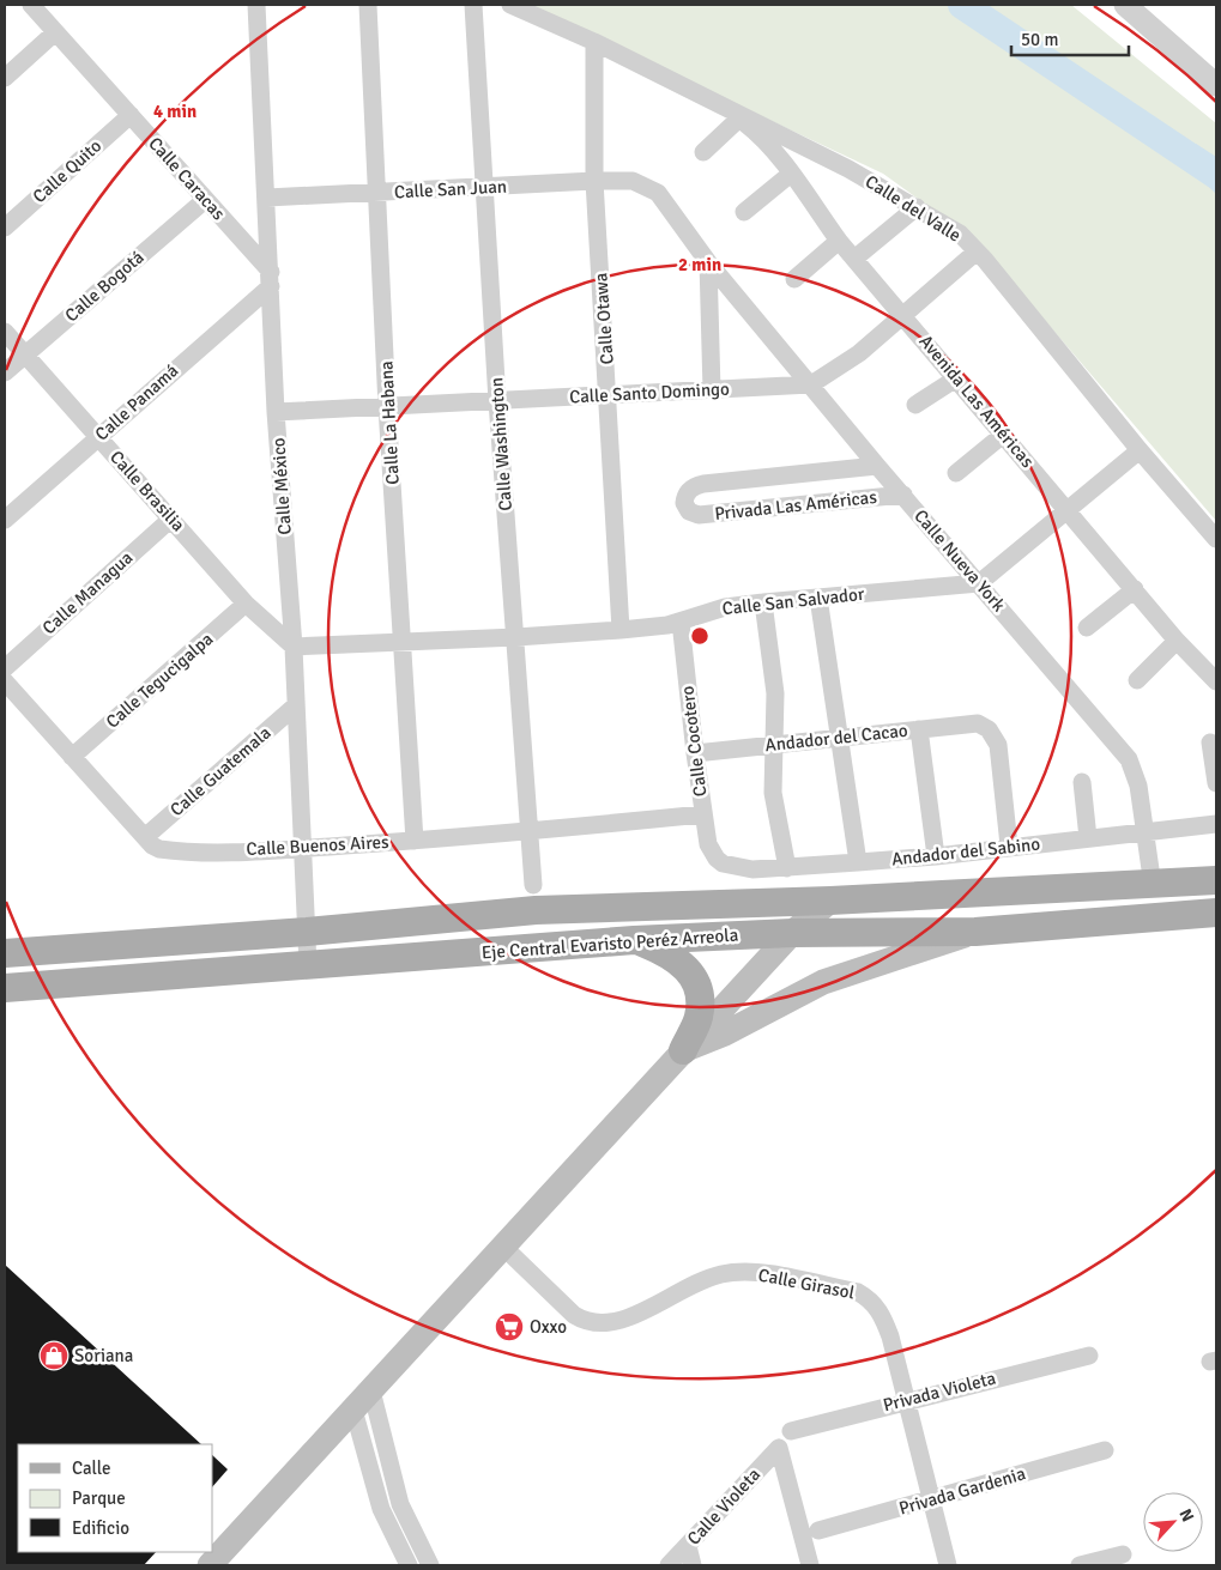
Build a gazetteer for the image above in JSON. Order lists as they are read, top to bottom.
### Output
{
  "streets": {
    "main road": ["Eje Central Evaristo Peréz Arreola"],
    "street": [
      "Calle Quito",
      "Calle Caracas",
      "Calle San Juan",
      "Calle del Valle",
      "Calle Bogotá",
      "Calle Otawa",
      "Calle Santo Domingo",
      "Avenida Las Américas",
      "Calle Panamá",
      "Calle La Habana",
      "Calle Washington",
      "Calle México",
      "Calle Brasilia",
      "Privada Las Américas",
      "Calle Nueva York",
      "Calle Managua",
      "Calle San Salvador",
      "Calle Tegucigalpa",
      "Andador del Cacao",
      "Calle Cocotero",
      "Calle Guatemala",
      "Calle Buenos Aires",
      "Andador del Sabino",
      "Calle Girasol",
      "Privada Violeta",
      "Privada Gardenia",
      "Calle Violeta"
    ]
  },
  "crossings": [
    ["Calle Quito", "Calle Caracas"],
    ["Calle Caracas", "Calle Bogotá"],
    ["Calle Caracas", "Calle Panamá"],
    ["Calle Caracas", "Calle México"],
    ["Calle San Juan", "Calle Otawa"],
    ["Calle San Juan", "Calle La Habana"],
    ["Calle San Juan", "Calle Washington"],
    ["Calle San Juan", "Calle México"],
    ["Calle San Juan", "Calle Nueva York"],
    ["Calle del Valle", "Calle Otawa"],
    ["Calle del Valle", "Calle Santo Domingo"],
    ["Calle del Valle", "Avenida Las Américas"],
    ["Calle Bogotá", "Calle Brasilia"],
    ["Calle Otawa", "Calle Santo Domingo"],
    ["Calle Otawa", "Calle San Salvador"],
    ["Calle Santo Domingo", "Avenida Las Américas"],
    ["Calle Santo Domingo", "Calle La Habana"],
    ["Calle Santo Domingo", "Calle Washington"],
    ["Calle Santo Domingo", "Calle México"],
    ["Calle Santo Domingo", "Calle Nueva York"],
    ["Calle Panamá", "Calle México"],
    ["Calle Panamá", "Calle Brasilia"],
    ["Calle La Habana", "Calle San Salvador"],
    ["Calle La Habana", "Calle Buenos Aires"],
    ["Calle Washington", "Calle San Salvador"],
    ["Calle Washington", "Calle Buenos Aires"],
    ["Calle México", "Calle Brasilia"],
    ["Calle México", "Calle San Salvador"],
    ["Calle México", "Calle Guatemala"],
    ["Calle México", "Calle Buenos Aires"],
    ["Calle México", "Eje Central Evaristo Peréz Arreola"],
    ["Calle Brasilia", "Calle Managua"],
    ["Calle Brasilia", "Calle San Salvador"],
    ["Calle Brasilia", "Calle Tegucigalpa"],
    ["Privada Las Américas", "Calle Nueva York"],
    ["Calle Nueva York", "Calle San Salvador"],
    ["Calle Nueva York", "Andador del Sabino"],
    ["Calle Nueva York", "Eje Central Evaristo Peréz Arreola"],
    ["Calle San Salvador", "Calle Cocotero"],
    ["Calle Tegucigalpa", "Calle Buenos Aires"],
    ["Andador del Cacao", "Calle Cocotero"],
    ["Andador del Cacao", "Andador del Sabino"],
    ["Calle Cocotero", "Calle Buenos Aires"],
    ["Calle Cocotero", "Andador del Sabino"],
    ["Calle Guatemala", "Calle Buenos Aires"],
    ["Calle Girasol", "Privada Violeta"],
    ["Calle Girasol", "Privada Gardenia"]
  ],
  "places": {
    "supermarket": ["Oxxo"],
    "shop": ["Soriana"]
  },
  "legend": ["Calle", "Parque", "Edificio"],
  "scale_bar": "50 m",
  "north": "top right",
  "rings": ["4 min", "2 min"]
}
